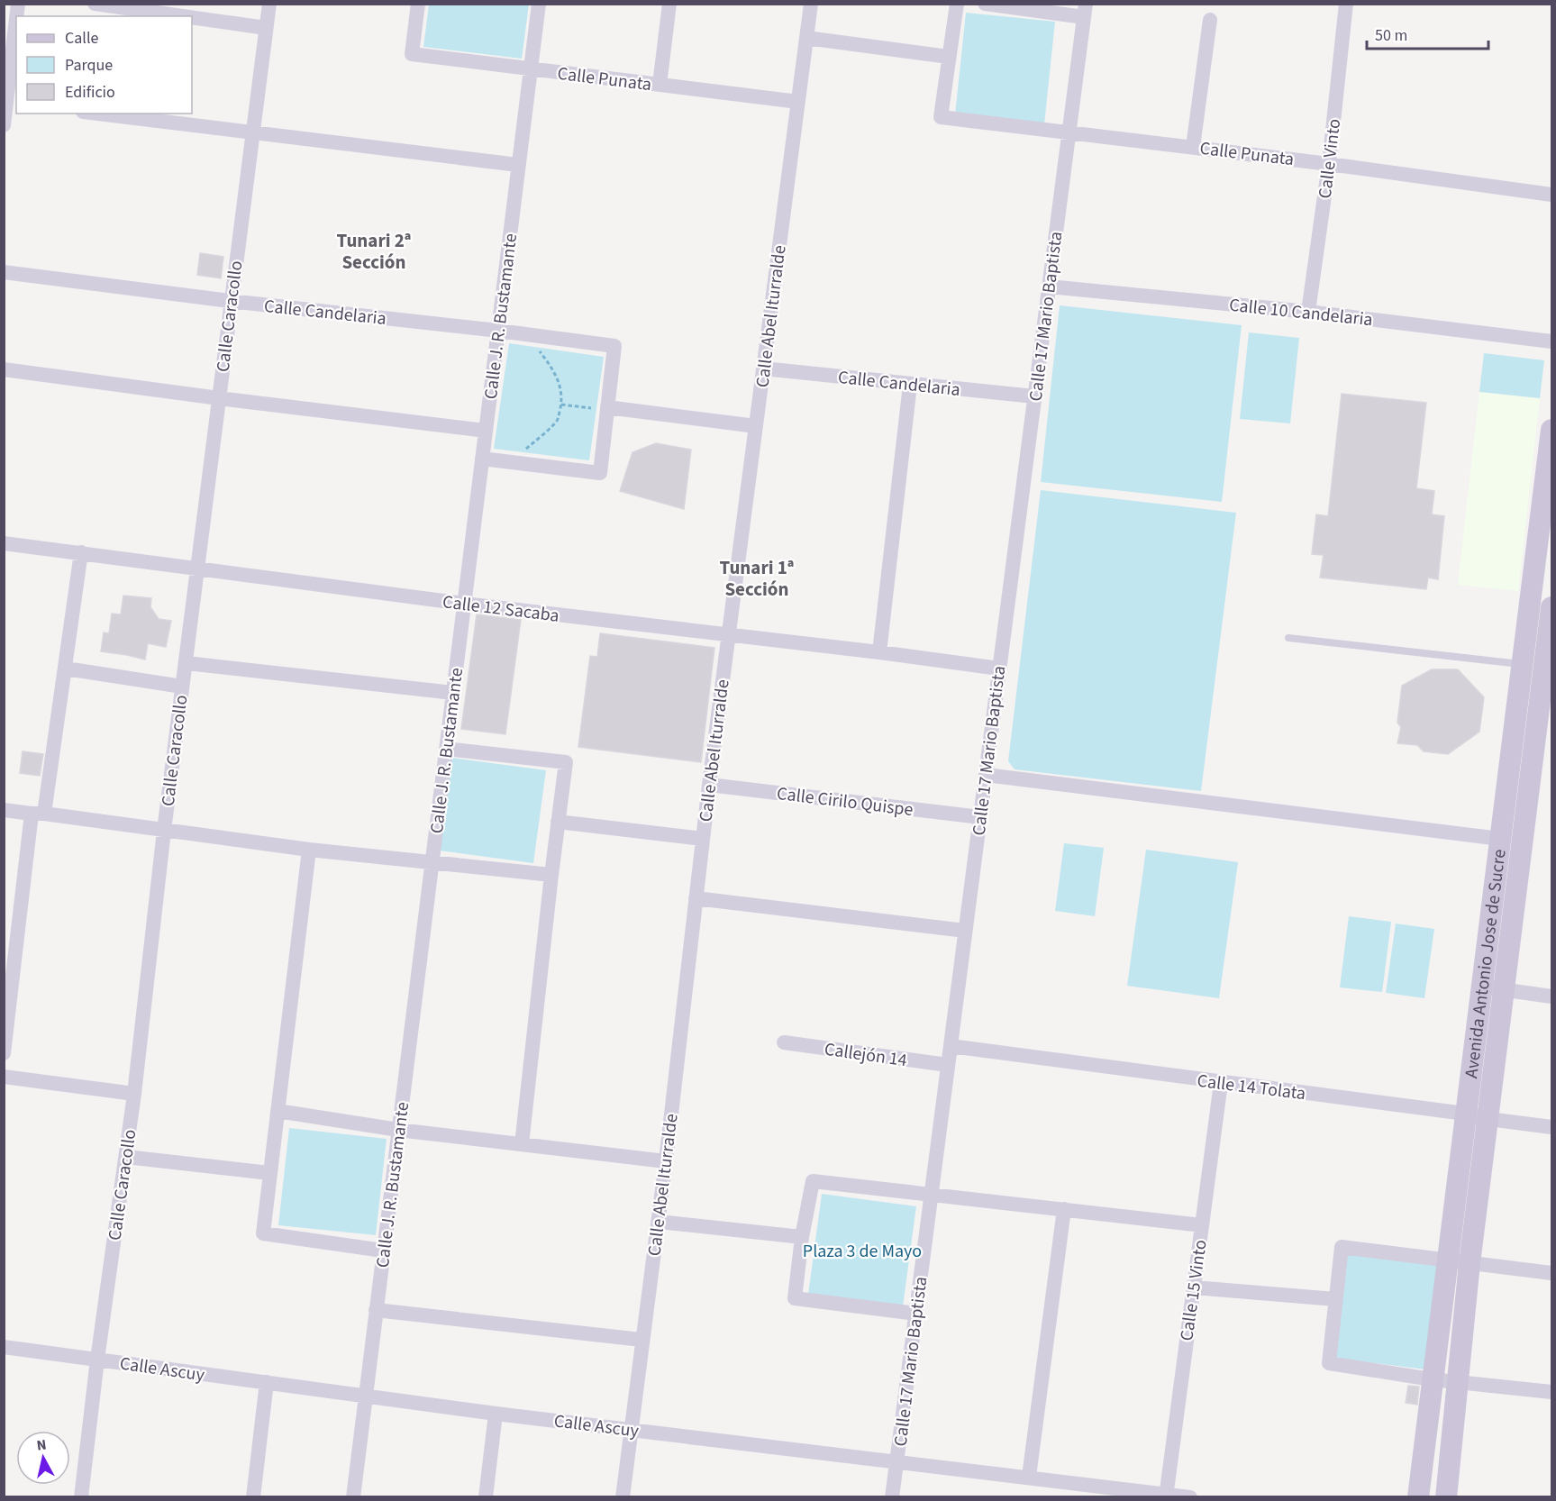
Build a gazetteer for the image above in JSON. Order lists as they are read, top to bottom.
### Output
{
  "streets": {
    "main road": ["Avenida Antonio Jose de Sucre"],
    "street": [
      "Calle Punata",
      "Calle Vinto",
      "Calle Candelaria",
      "Calle 10 Candelaria",
      "Calle Caracollo",
      "Calle J. R. Bustamante",
      "Calle Abel Iturralde",
      "Calle 17 Mario Baptista",
      "Calle 12 Sacaba",
      "Calle Cirilo Quispe",
      "Callejón 14",
      "Calle 14 Tolata",
      "Calle 15 Vinto",
      "Calle Ascuy"
    ]
  },
  "crossings": [
    ["Calle Punata", "Calle Vinto"],
    ["Calle Punata", "Calle J. R. Bustamante"],
    ["Calle Punata", "Calle Abel Iturralde"],
    ["Calle Punata", "Calle 17 Mario Baptista"],
    ["Calle Vinto", "Calle 10 Candelaria"],
    ["Calle Candelaria", "Calle Caracollo"],
    ["Calle Candelaria", "Calle J. R. Bustamante"],
    ["Calle Candelaria", "Calle Abel Iturralde"],
    ["Calle Candelaria", "Calle 17 Mario Baptista"],
    ["Calle 10 Candelaria", "Calle 17 Mario Baptista"],
    ["Calle Caracollo", "Calle 12 Sacaba"],
    ["Calle Caracollo", "Calle Ascuy"],
    ["Calle J. R. Bustamante", "Calle 12 Sacaba"],
    ["Calle J. R. Bustamante", "Calle Ascuy"],
    ["Calle Abel Iturralde", "Calle 12 Sacaba"],
    ["Calle Abel Iturralde", "Calle Cirilo Quispe"],
    ["Calle Abel Iturralde", "Calle Ascuy"],
    ["Calle 17 Mario Baptista", "Calle 12 Sacaba"],
    ["Calle 17 Mario Baptista", "Calle Cirilo Quispe"],
    ["Calle 17 Mario Baptista", "Callejón 14"],
    ["Calle 17 Mario Baptista", "Calle 14 Tolata"],
    ["Calle 17 Mario Baptista", "Calle Ascuy"],
    ["Avenida Antonio Jose de Sucre", "Calle 14 Tolata"],
    ["Calle 14 Tolata", "Calle 15 Vinto"],
    ["Calle 15 Vinto", "Calle Ascuy"]
  ],
  "districts": ["Tunari 2ª Sección", "Tunari 1ª Sección"],
  "parks": ["Plaza 3 de Mayo"],
  "legend": ["Calle", "Parque", "Edificio"],
  "scale_bar": "50 m",
  "north": "top"
}
